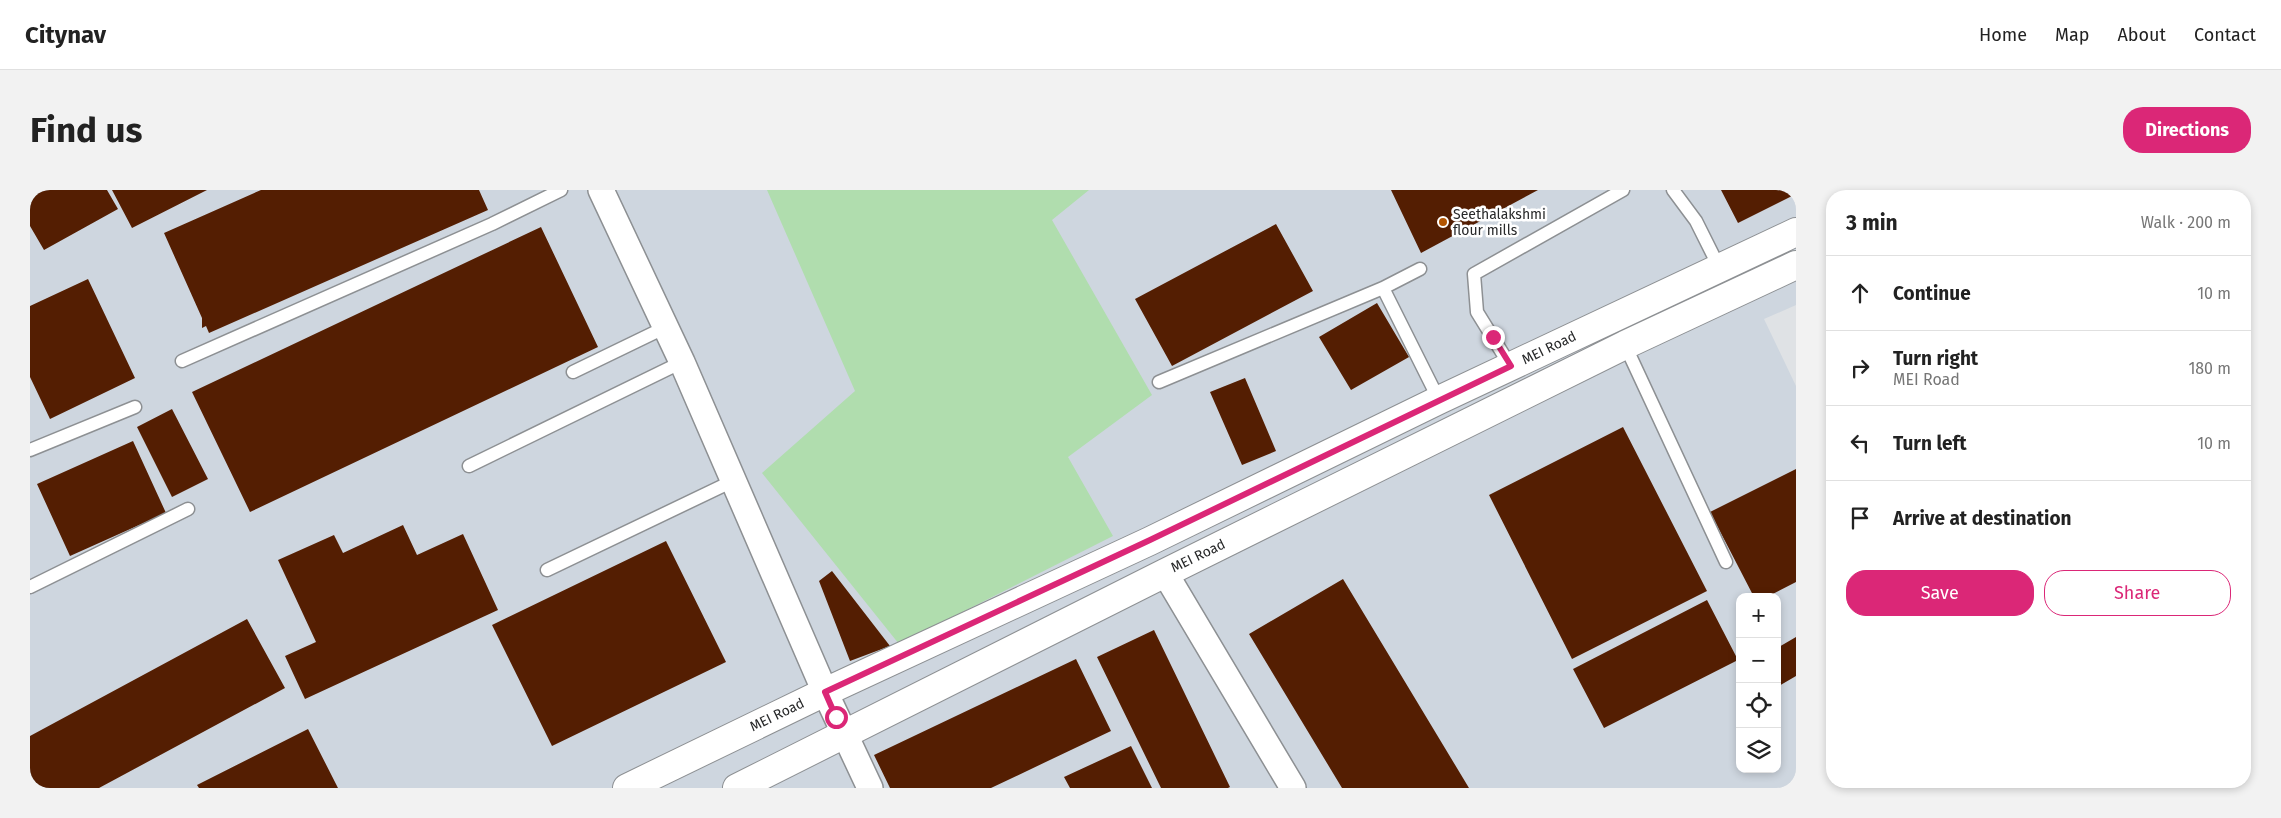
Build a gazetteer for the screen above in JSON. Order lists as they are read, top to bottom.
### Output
{
  "streets": {
    "street": ["MEI Road"]
  },
  "places": ["Seethalakshmi flour mills"],
  "page": {
    "header": "Citynav",
    "nav": [
      "Home",
      "Map",
      "About",
      "Contact"
    ],
    "buttons": [
      "Directions",
      ["Save", "Share"]
    ],
    "title": "Find us",
    "heading": ["3 min", "Walk · 200 m"],
    "list": [
      ["Continue", "10 m"],
      ["Turn right", "MEI Road", "180 m"],
      ["Turn left", "10 m"],
      "Arrive at destination"
    ],
    "map_buttons": ["+", "−"]
  }
}
